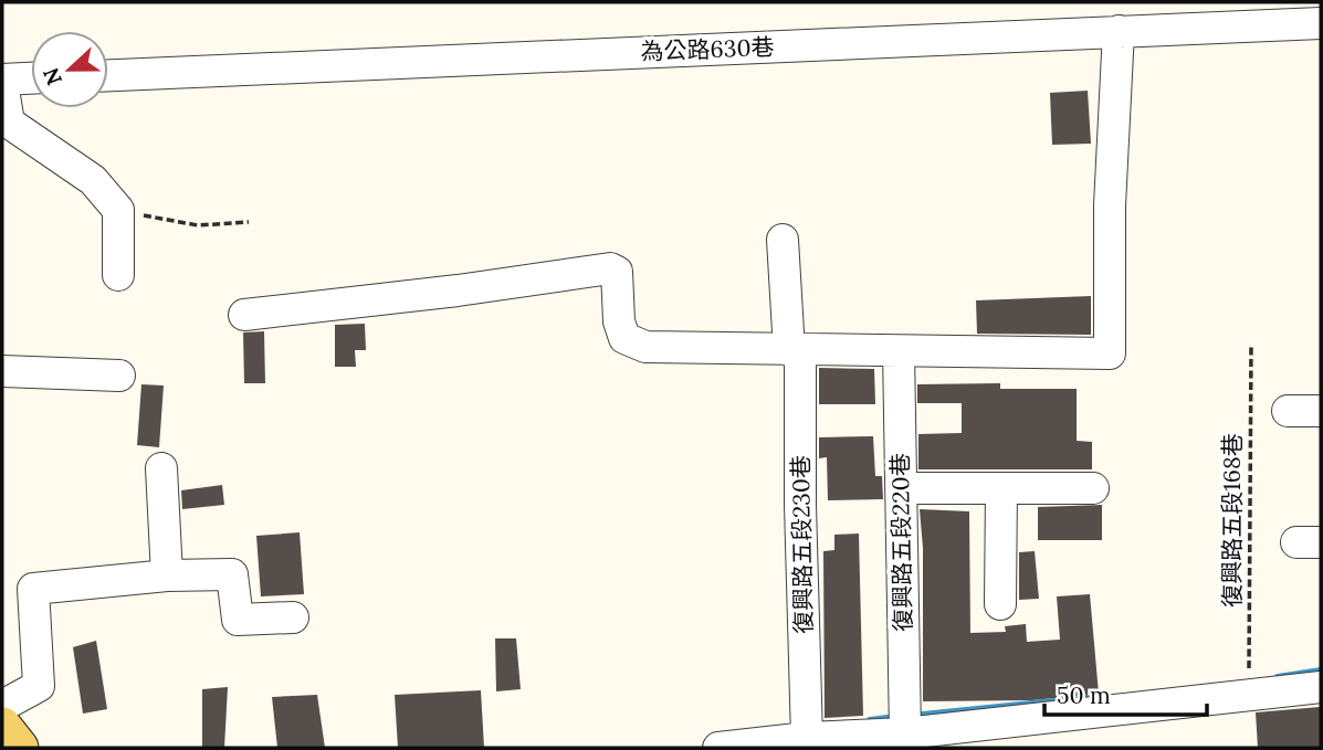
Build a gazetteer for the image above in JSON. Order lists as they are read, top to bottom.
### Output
{
  "streets": {
    "street": ["為公路630巷", "復興路五段220巷", "復興路五段230巷"],
    "path": ["復興路五段168巷"]
  },
  "scale_bar": "50 m",
  "north": "left"
}
